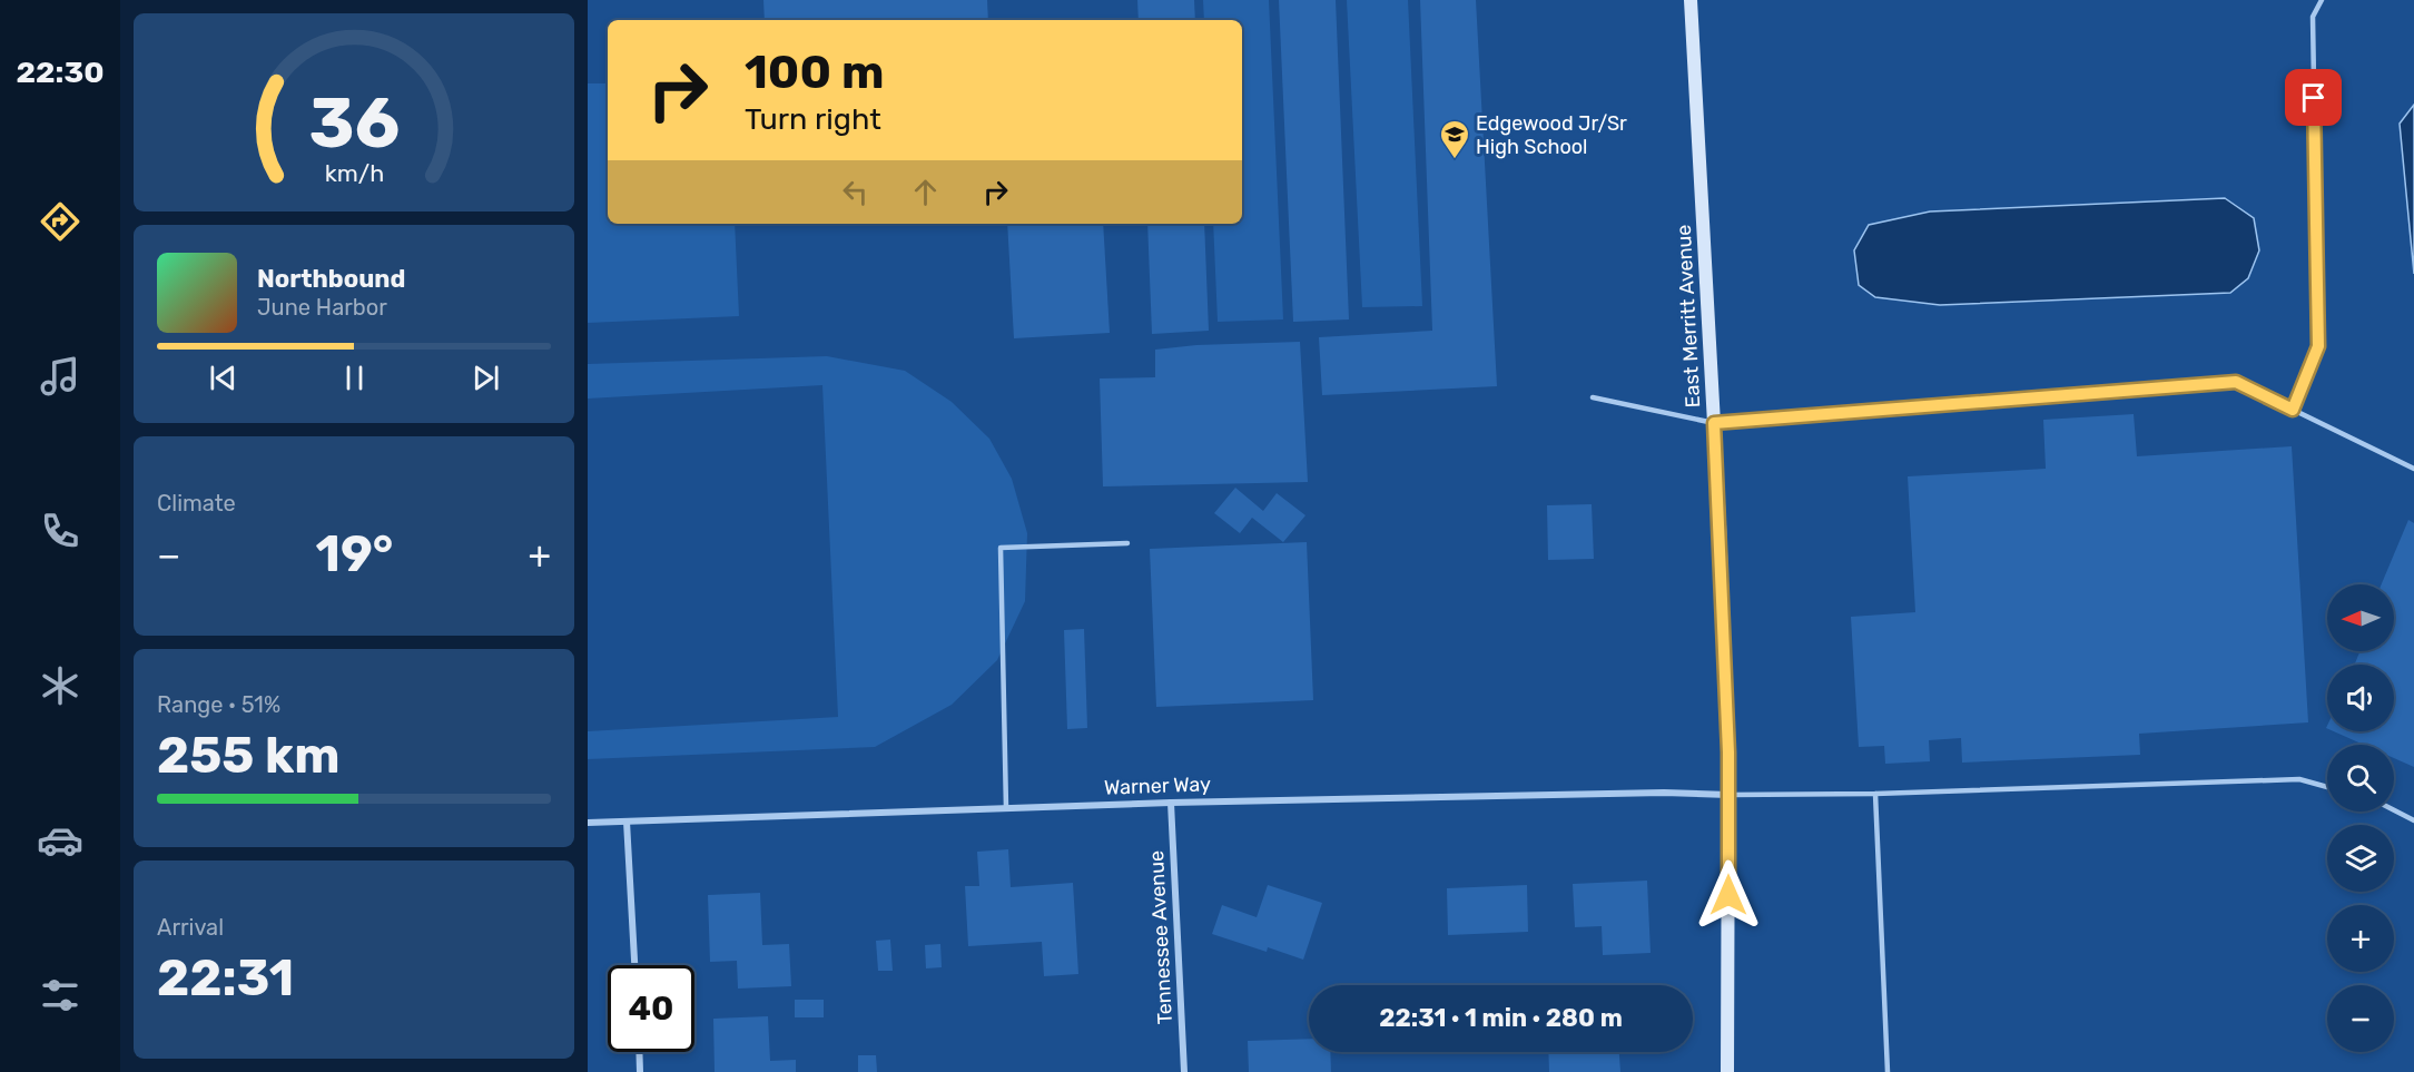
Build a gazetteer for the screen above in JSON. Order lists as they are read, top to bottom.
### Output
{
  "streets": {
    "street": ["East Merritt Avenue", "Warner Way", "Tennessee Avenue"]
  },
  "crossings": [
    ["East Merritt Avenue", "Warner Way"],
    ["Warner Way", "Tennessee Avenue"]
  ],
  "places": {
    "school or university": ["Edgewood Jr/Sr High School"]
  },
  "north": "left",
  "page": {
    "tabs": "22:30",
    "turn": ["100 m", "Turn right"],
    "song": ["Northbound", "June Harbor"],
    "tile": [
      "Climate",
      ["Range · 51%", "255 km"],
      ["Arrival", "22:31"]
    ],
    "heat": ["−", "19°", "+"],
    "map_buttons": ["+", "−"],
    "limit": "40",
    "trip": "22:31 · 1 min · 280 m",
    "gauge": ["36", "km/h"]
  }
}
